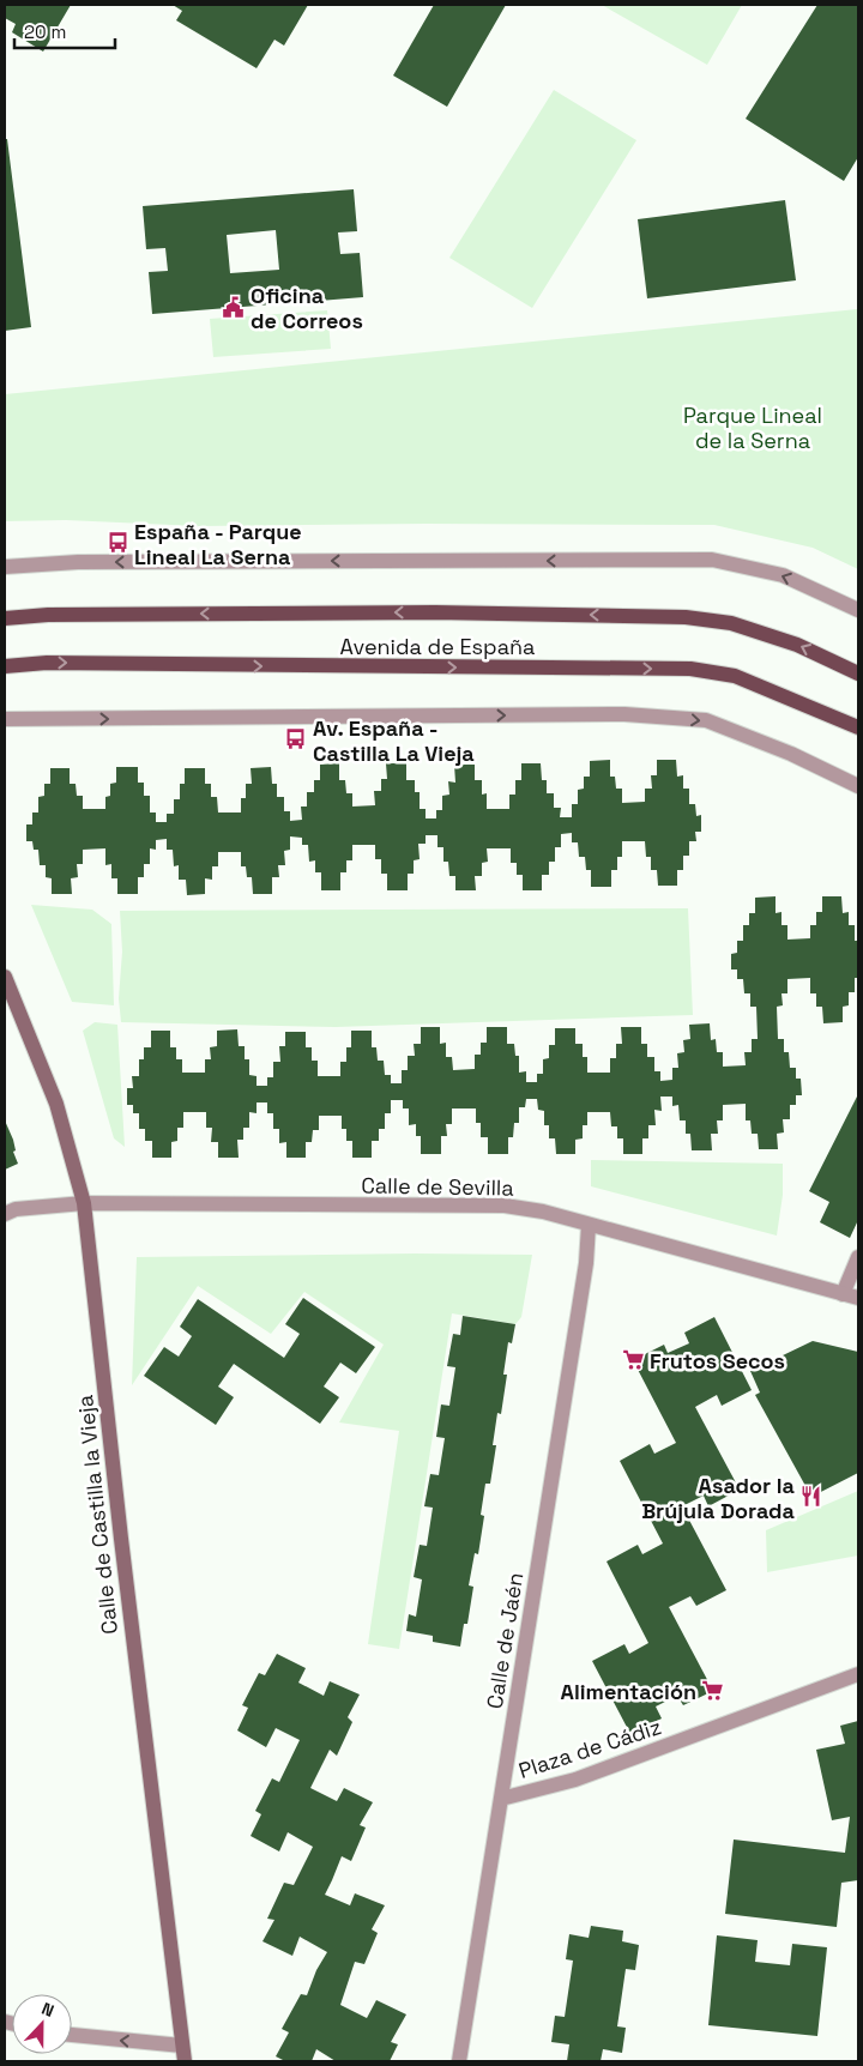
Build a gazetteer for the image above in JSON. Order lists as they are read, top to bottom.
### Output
{
  "streets": {
    "main road": ["Avenida de España", "Calle de Castilla la Vieja"],
    "street": ["Calle de Sevilla", "Calle de Jaén", "Plaza de Cádiz"]
  },
  "crossings": [
    ["Calle de Sevilla", "Calle de Castilla la Vieja"],
    ["Calle de Sevilla", "Calle de Jaén"],
    ["Calle de Jaén", "Plaza de Cádiz"]
  ],
  "parks": ["Parque Lineal de la Serna"],
  "places": {
    "public building": ["Oficina de Correos"],
    "bus stop": ["España - Parque Lineal La Serna", "Av. España - Castilla La Vieja"],
    "supermarket": ["Frutos Secos", "Alimentación"],
    "restaurant": ["Asador la Brújula Dorada"]
  },
  "scale_bar": "20 m",
  "north": "top"
}
